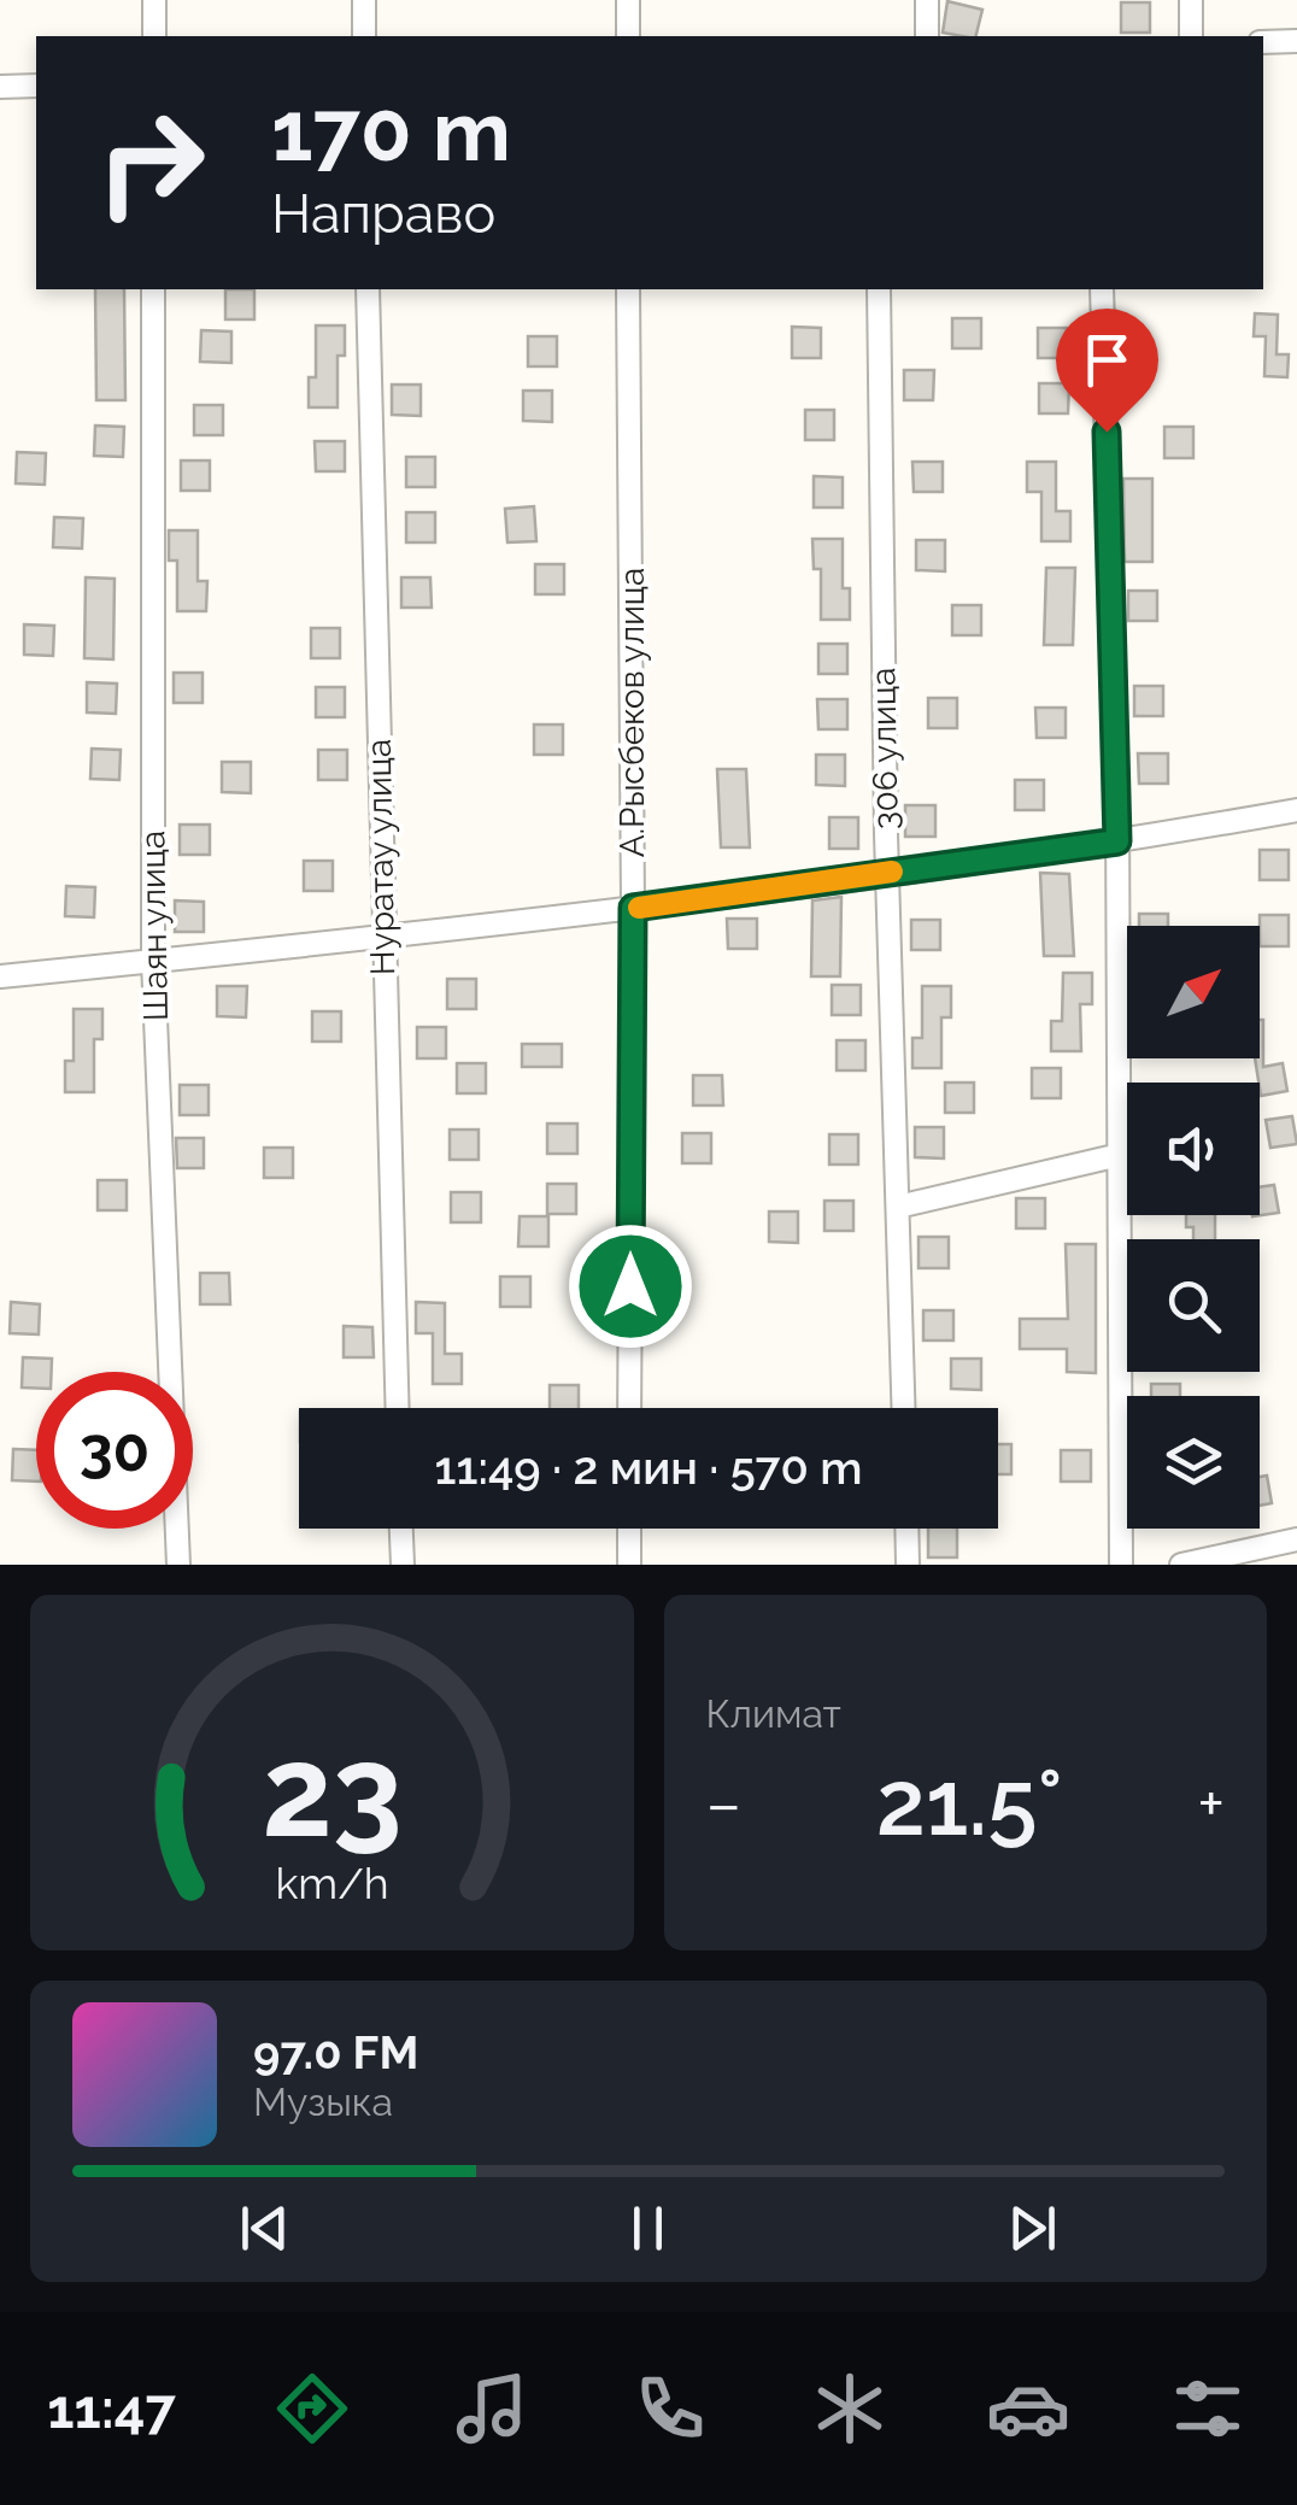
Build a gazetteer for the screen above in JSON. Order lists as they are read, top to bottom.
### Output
{
  "streets": {
    "street": [
      "А.Рысбеков улица",
      "306 улица",
      "Нуратау улица",
      "Шаян улица"
    ]
  },
  "north": "top right",
  "page": {
    "turn": ["170 m", "Направо"],
    "limit": "30",
    "trip": "11:49 · 2 мин · 570 m",
    "tile": "Климат",
    "heat": ["−", "21.5°", "+"],
    "song": ["97.0 FM", "Музыка"],
    "tabs": "11:47",
    "gauge": ["23", "km/h"]
  }
}
